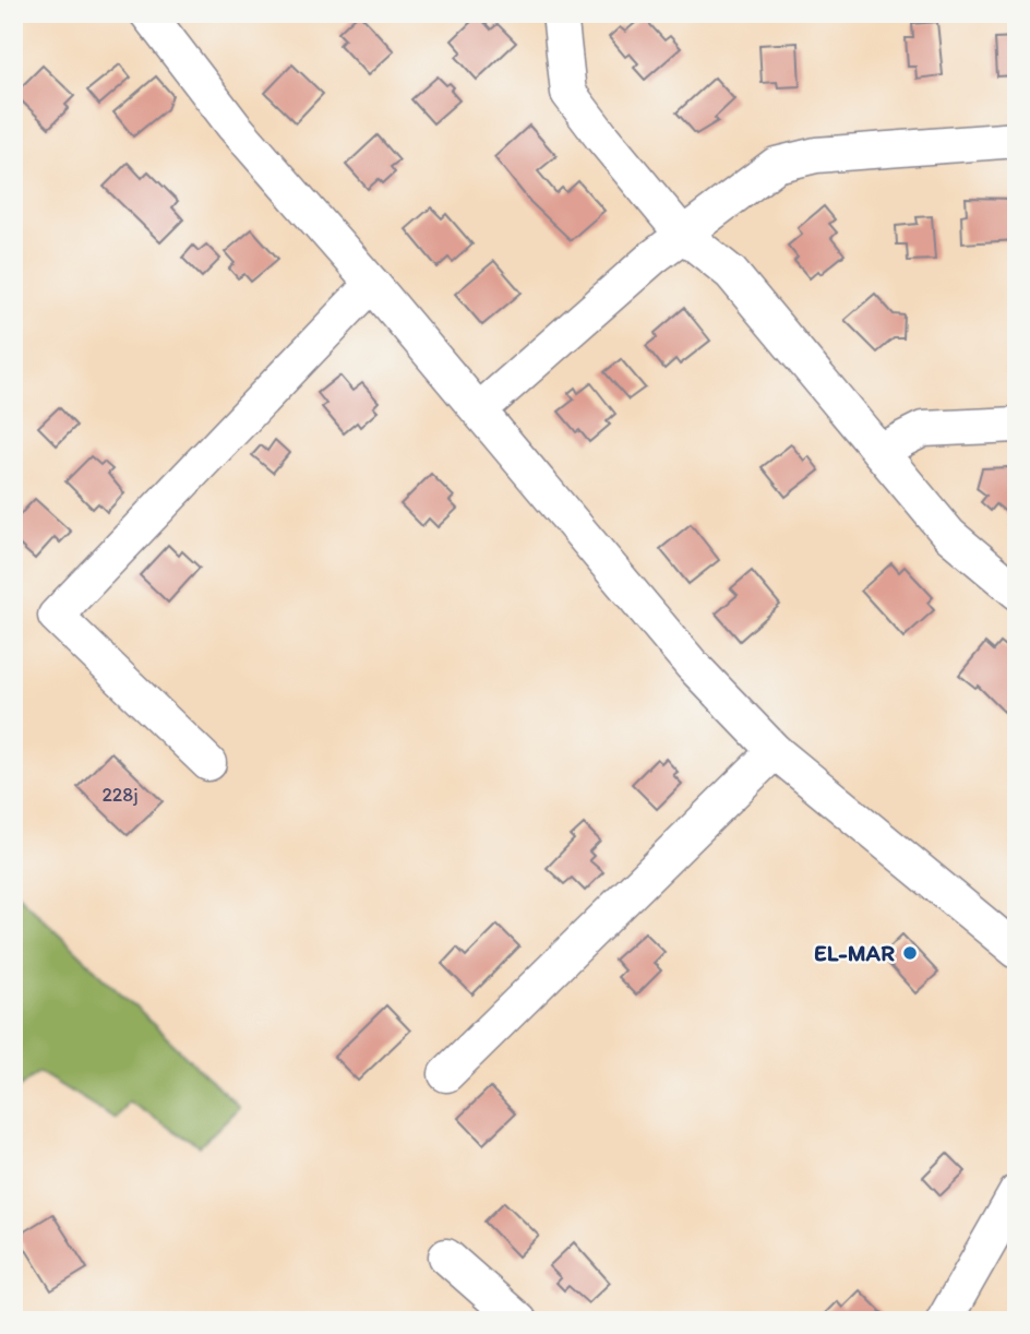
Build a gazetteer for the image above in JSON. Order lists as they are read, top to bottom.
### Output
{
  "places": ["EL-MAR"],
  "house_numbers": ["228j"]
}
